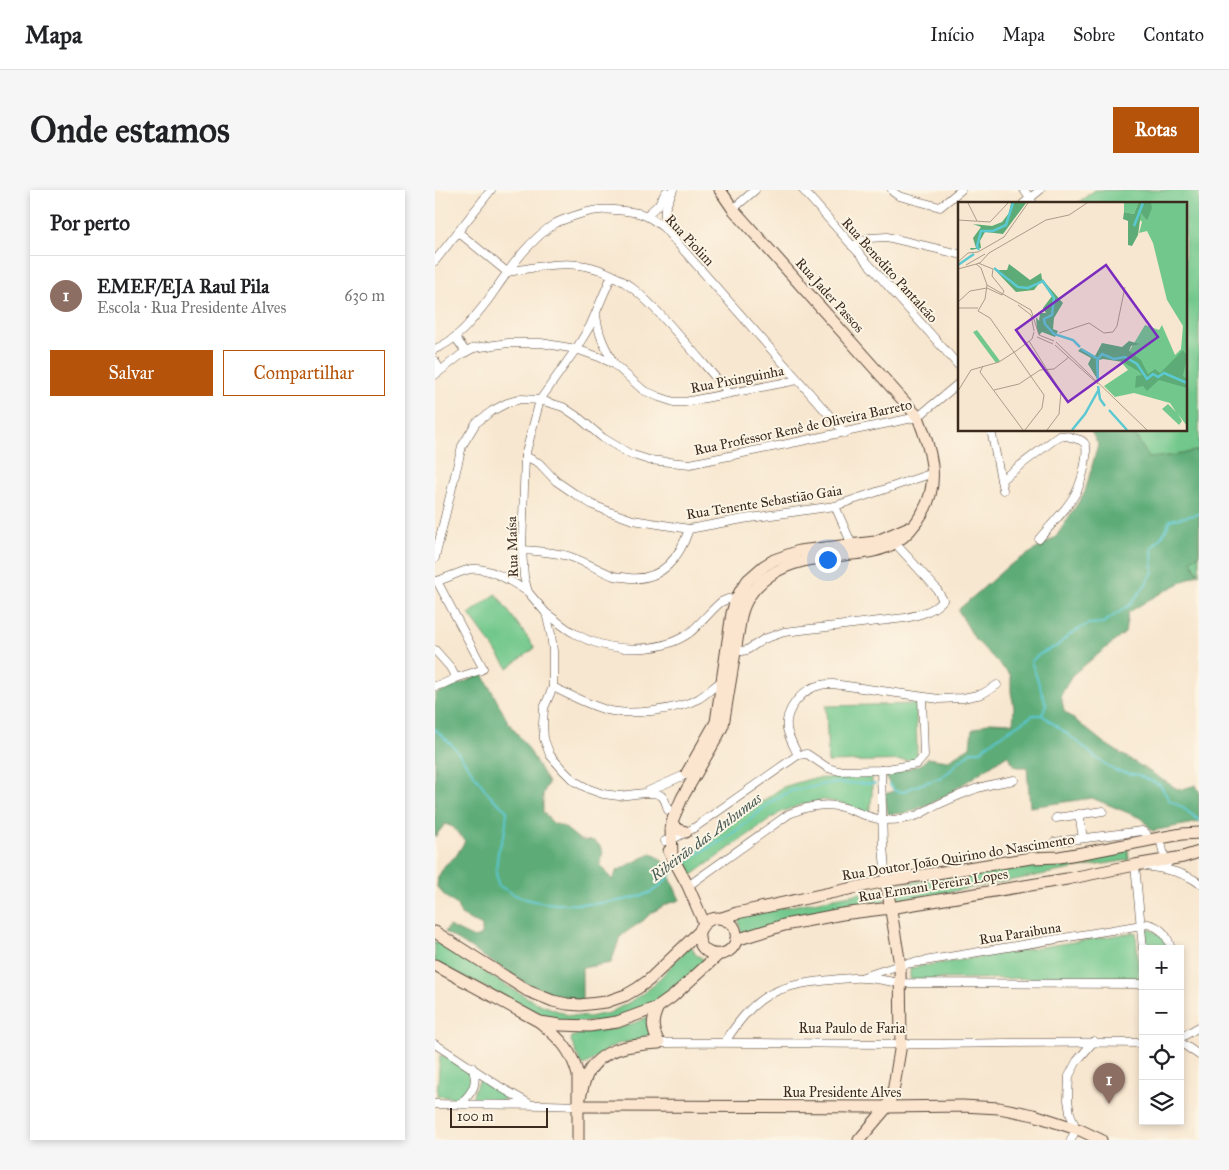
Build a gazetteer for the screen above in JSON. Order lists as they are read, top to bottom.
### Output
{
  "streets": {
    "street": [
      "Rua Piolim",
      "Rua Benedito Pantaleão",
      "Rua Jader Passos",
      "Rua Pixinguinha",
      "Rua Professor Renê de Oliveira Barreto",
      "Rua Tenente Sebastião Gaia",
      "Rua Maísa",
      "Rua Doutor João Quirino do Nascimento",
      "Rua Ermani Pereira Lopes",
      "Rua Paraibuna",
      "Rua Paulo de Faria",
      "Rua Presidente Alves"
    ]
  },
  "crossings": [
    ["Rua Piolim", "Rua Pixinguinha"],
    ["Rua Piolim", "Rua Professor Renê de Oliveira Barreto"],
    ["Rua Jader Passos", "Rua Professor Renê de Oliveira Barreto"],
    ["Rua Pixinguinha", "Rua Maísa"],
    ["Rua Professor Renê de Oliveira Barreto", "Rua Maísa"],
    ["Rua Tenente Sebastião Gaia", "Rua Maísa"],
    ["Rua Doutor João Quirino do Nascimento", "Rua Ermani Pereira Lopes"],
    ["Rua Paraibuna", "Rua Paulo de Faria"],
    ["Rua Paulo de Faria", "Rua Presidente Alves"]
  ],
  "water": ["Ribeirão das Anhumas"],
  "scale_bar": "100 m",
  "page": {
    "header": "Mapa",
    "nav": [
      "Início",
      "Mapa",
      "Sobre",
      "Contato"
    ],
    "buttons": [
      "Rotas",
      ["Salvar", "Compartilhar"]
    ],
    "title": "Onde estamos",
    "heading": "Por perto",
    "list": [
      {
        "mark": "1",
        "name": "EMEF/EJA Raul Pila",
        "note": "Escola · Rua Presidente Alves",
        "value": "630 m"
      }
    ],
    "map_buttons": ["+", "−"],
    "pins": "1",
    "scale": "100 m"
  }
}
